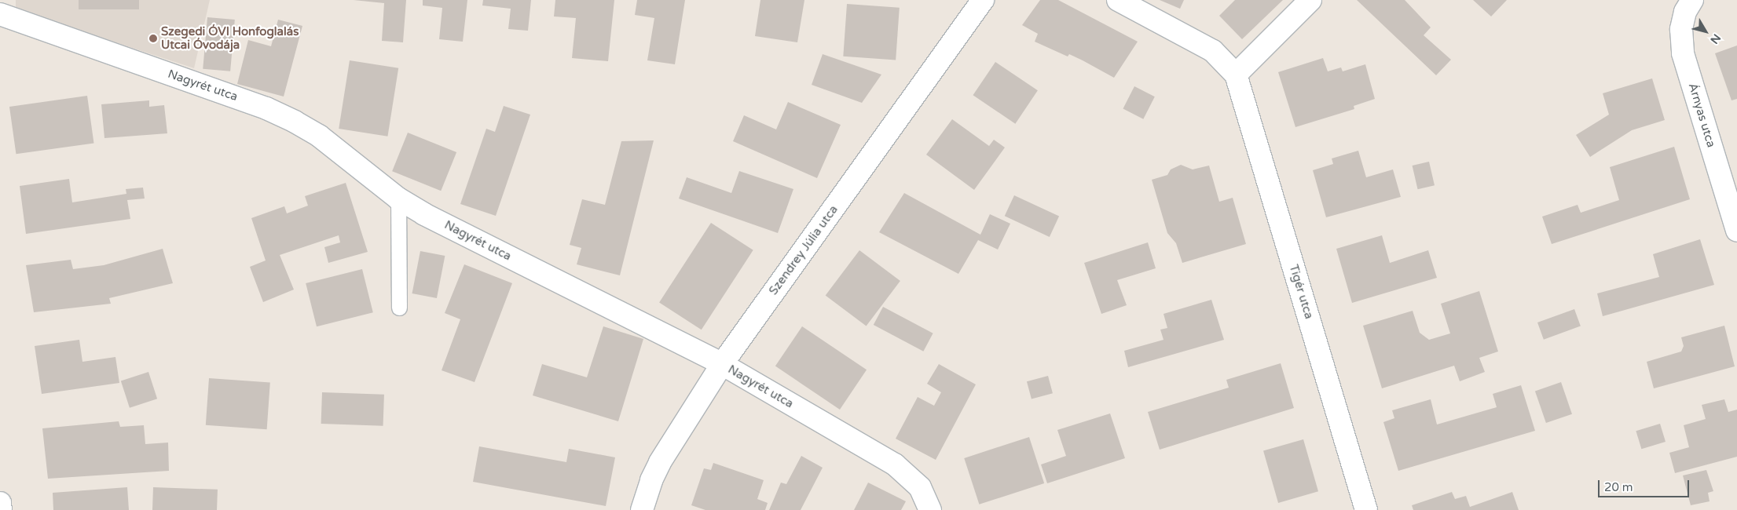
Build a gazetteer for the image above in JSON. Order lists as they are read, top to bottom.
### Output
{
  "streets": {
    "street": [
      "Nagyrét utca",
      "Árnyas utca",
      "Szendrey Júlia utca",
      "Tigér utca"
    ]
  },
  "crossings": [
    ["Nagyrét utca", "Szendrey Júlia utca"]
  ],
  "places": ["Szegedi ÓVI Honfoglalás Utcai Óvodája"],
  "scale_bar": "20 m",
  "north": "bottom right"
}
